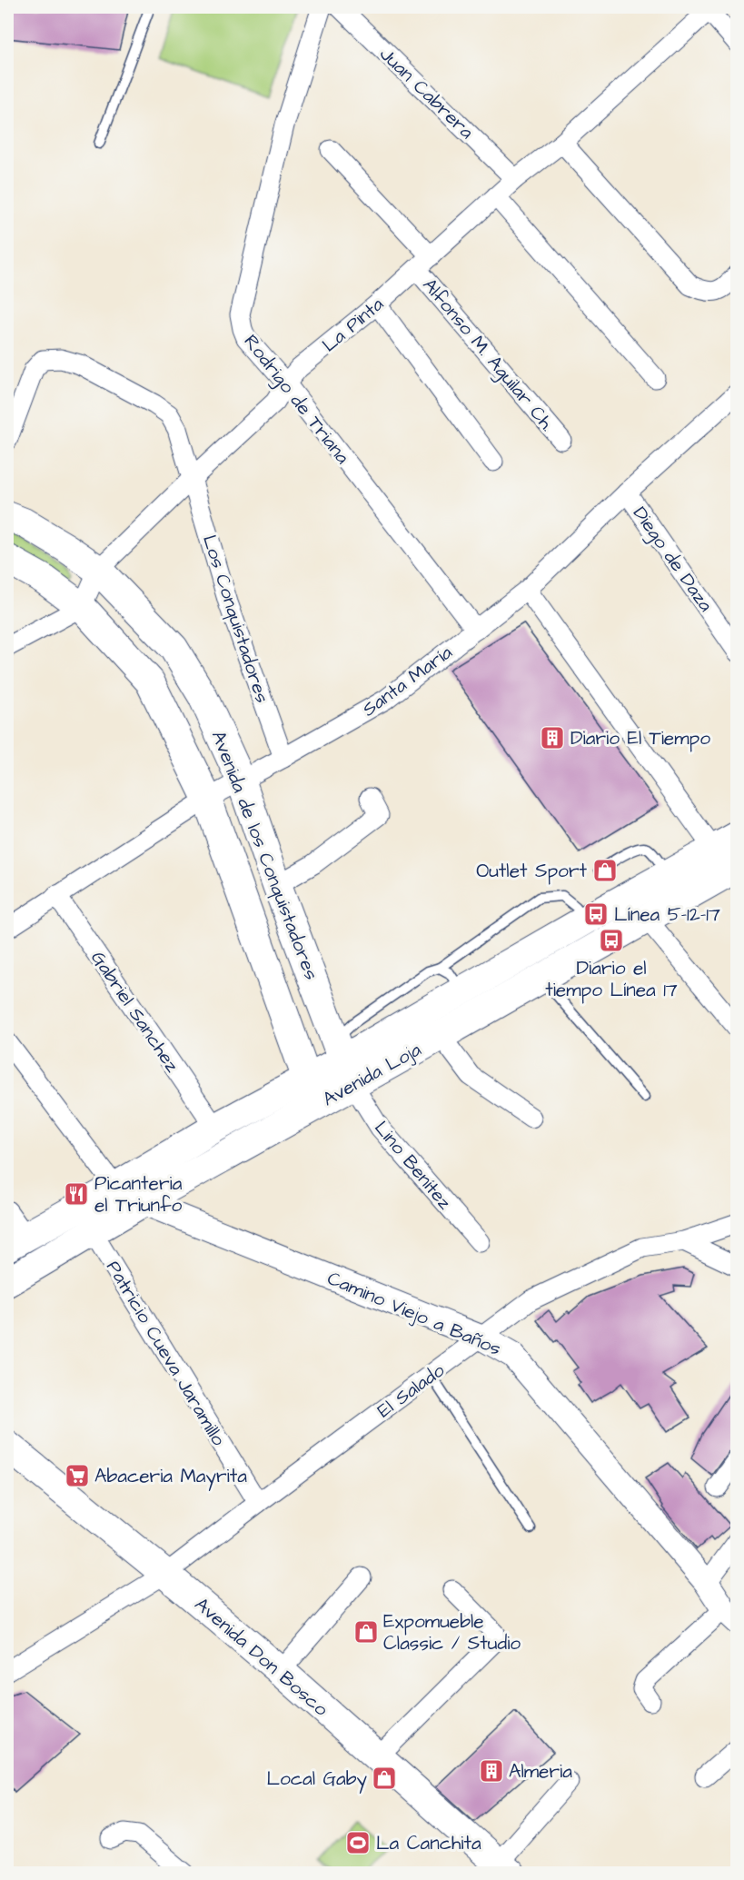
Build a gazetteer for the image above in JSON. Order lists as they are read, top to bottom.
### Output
{
  "streets": {
    "main road": ["Avenida de los Conquistadores", "Avenida Loja", "Avenida Don Bosco"],
    "street": [
      "Juan Cabrera",
      "La Pinta",
      "Alfonso M. Aguilar Ch.",
      "Rodrigo de Triana",
      "Diego de Daza",
      "Los Conquistadores",
      "Santa María",
      "Gabriel Sanchez",
      "Lino Benítez",
      "Camino Viejo a Baños",
      "Patricio Cueva Jaramillo",
      "El Salado"
    ]
  },
  "crossings": [
    ["Juan Cabrera", "La Pinta"],
    ["La Pinta", "Alfonso M. Aguilar Ch."],
    ["La Pinta", "Rodrigo de Triana"],
    ["La Pinta", "Los Conquistadores"],
    ["La Pinta", "Avenida de los Conquistadores"],
    ["Rodrigo de Triana", "Santa María"],
    ["Diego de Daza", "Santa María"],
    ["Los Conquistadores", "Santa María"],
    ["Santa María", "Avenida de los Conquistadores"],
    ["Santa María", "Gabriel Sanchez"],
    ["Avenida de los Conquistadores", "Avenida Loja"],
    ["Avenida de los Conquistadores", "Lino Benítez"],
    ["Gabriel Sanchez", "Avenida Loja"],
    ["Avenida Loja", "Lino Benítez"],
    ["Avenida Loja", "Camino Viejo a Baños"],
    ["Avenida Loja", "Patricio Cueva Jaramillo"],
    ["Camino Viejo a Baños", "El Salado"],
    ["Patricio Cueva Jaramillo", "El Salado"],
    ["El Salado", "Avenida Don Bosco"]
  ],
  "places": {
    "building": ["Diario El Tiempo", "Almeria"],
    "shop": ["Outlet Sport", "Expomueble Classic / Studio", "Local Gaby"],
    "bus stop": ["Línea 5-12-17", "Diario el tiempo Línea 17"],
    "restaurant": ["Picanteria el Triunfo"],
    "supermarket": ["Abaceria Mayrita"],
    "sports": ["La Canchita"]
  }
}
